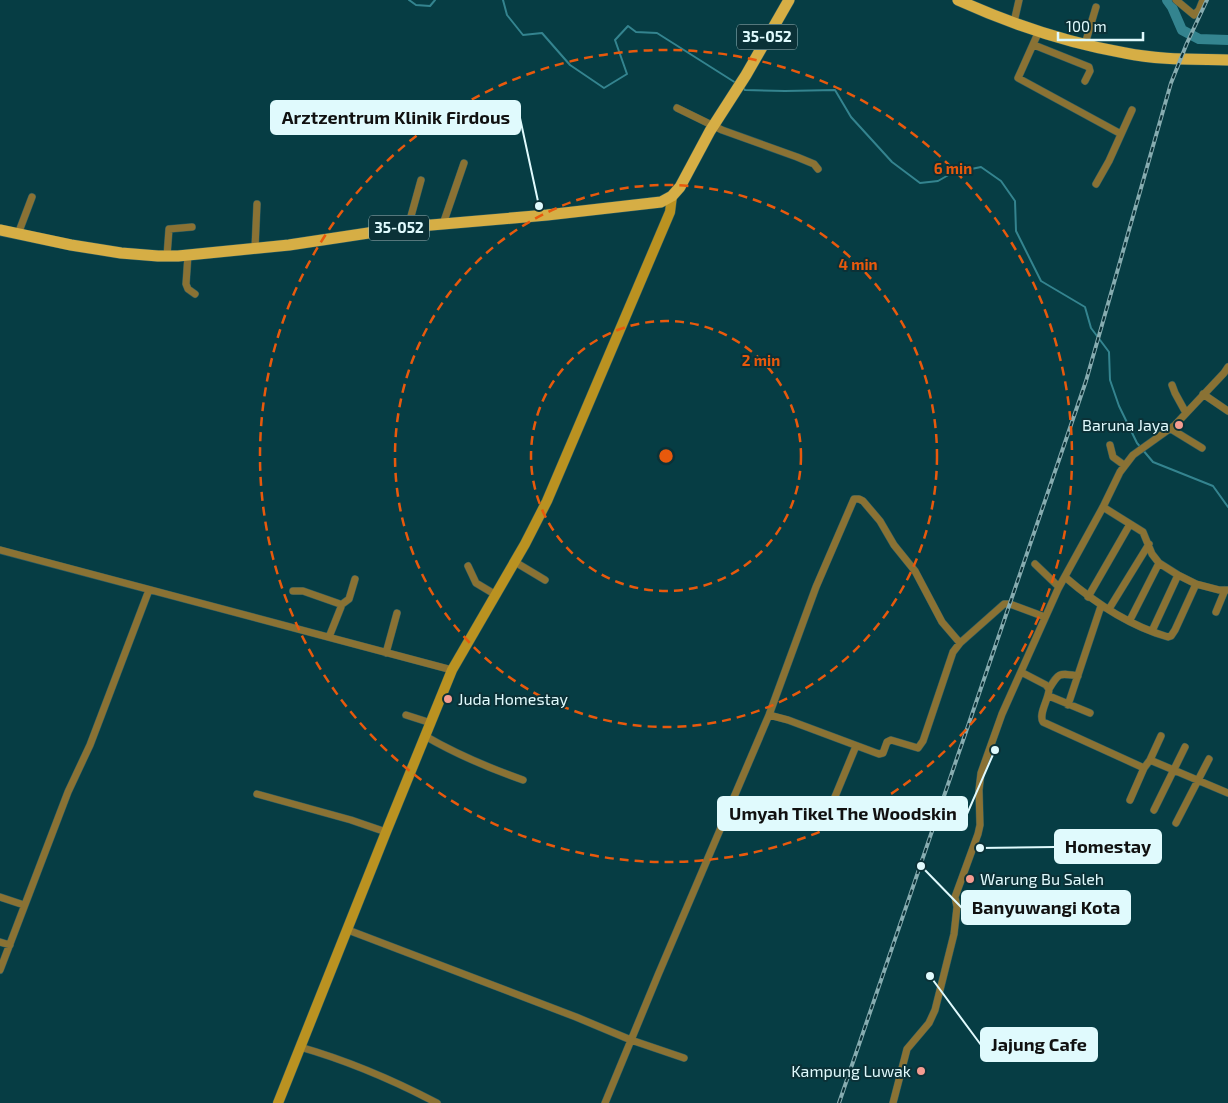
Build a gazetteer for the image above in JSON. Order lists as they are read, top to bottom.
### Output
{
  "streets": {
    "main road": ["35-052"]
  },
  "places": [
    "Arztzentrum Klinik Firdous",
    "Baruna Jaya",
    "Juda Homestay",
    "Umyah Tikel The Woodskin",
    "Homestay",
    "Banyuwangi Kota",
    "Warung Bu Saleh",
    "Jajung Cafe",
    "Kampung Luwak"
  ],
  "scale_bar": "100 m",
  "rings": ["6 min", "4 min", "2 min"]
}
